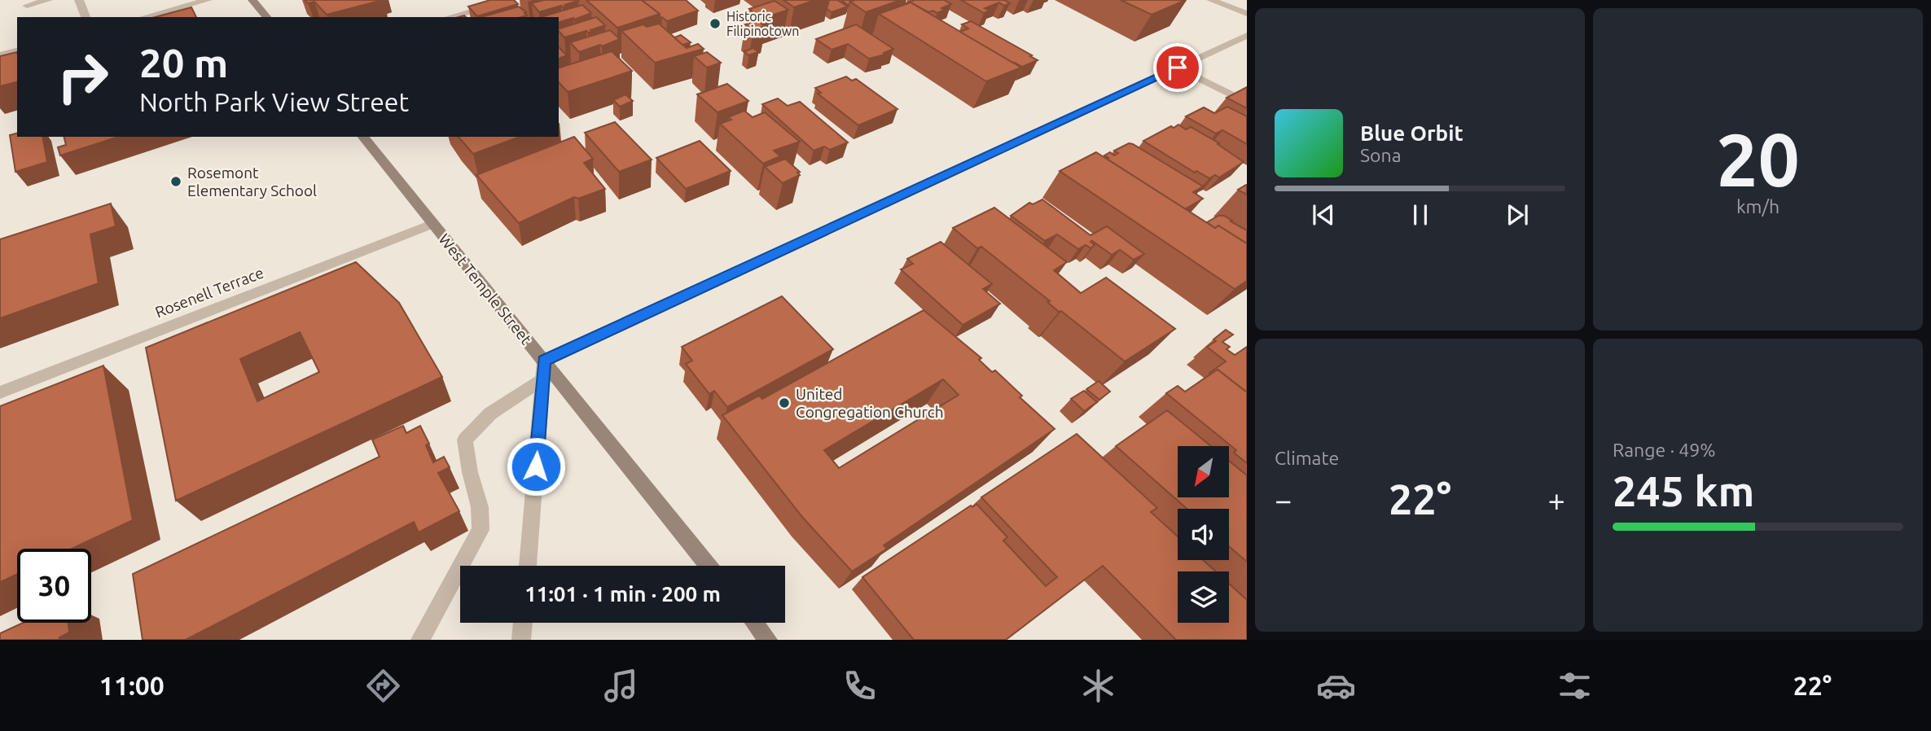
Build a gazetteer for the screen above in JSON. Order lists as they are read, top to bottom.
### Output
{
  "streets": {
    "main road": ["West Temple Street"],
    "street": ["Rosenell Terrace"]
  },
  "crossings": [
    ["West Temple Street", "Rosenell Terrace"]
  ],
  "places": ["Historic Filipinotown", "Rosemont Elementary School", "United Congregation Church"],
  "north": "bottom left",
  "page": {
    "tile": [
      ["20", "km/h"],
      "Climate",
      ["Range · 49%", "245 km"]
    ],
    "turn": ["20 m", "North Park View Street"],
    "song": ["Blue Orbit", "Sona"],
    "heat": ["−", "22°", "+"],
    "limit": "30",
    "trip": "11:01 · 1 min · 200 m",
    "tabs": ["11:00", "22°"]
  }
}
